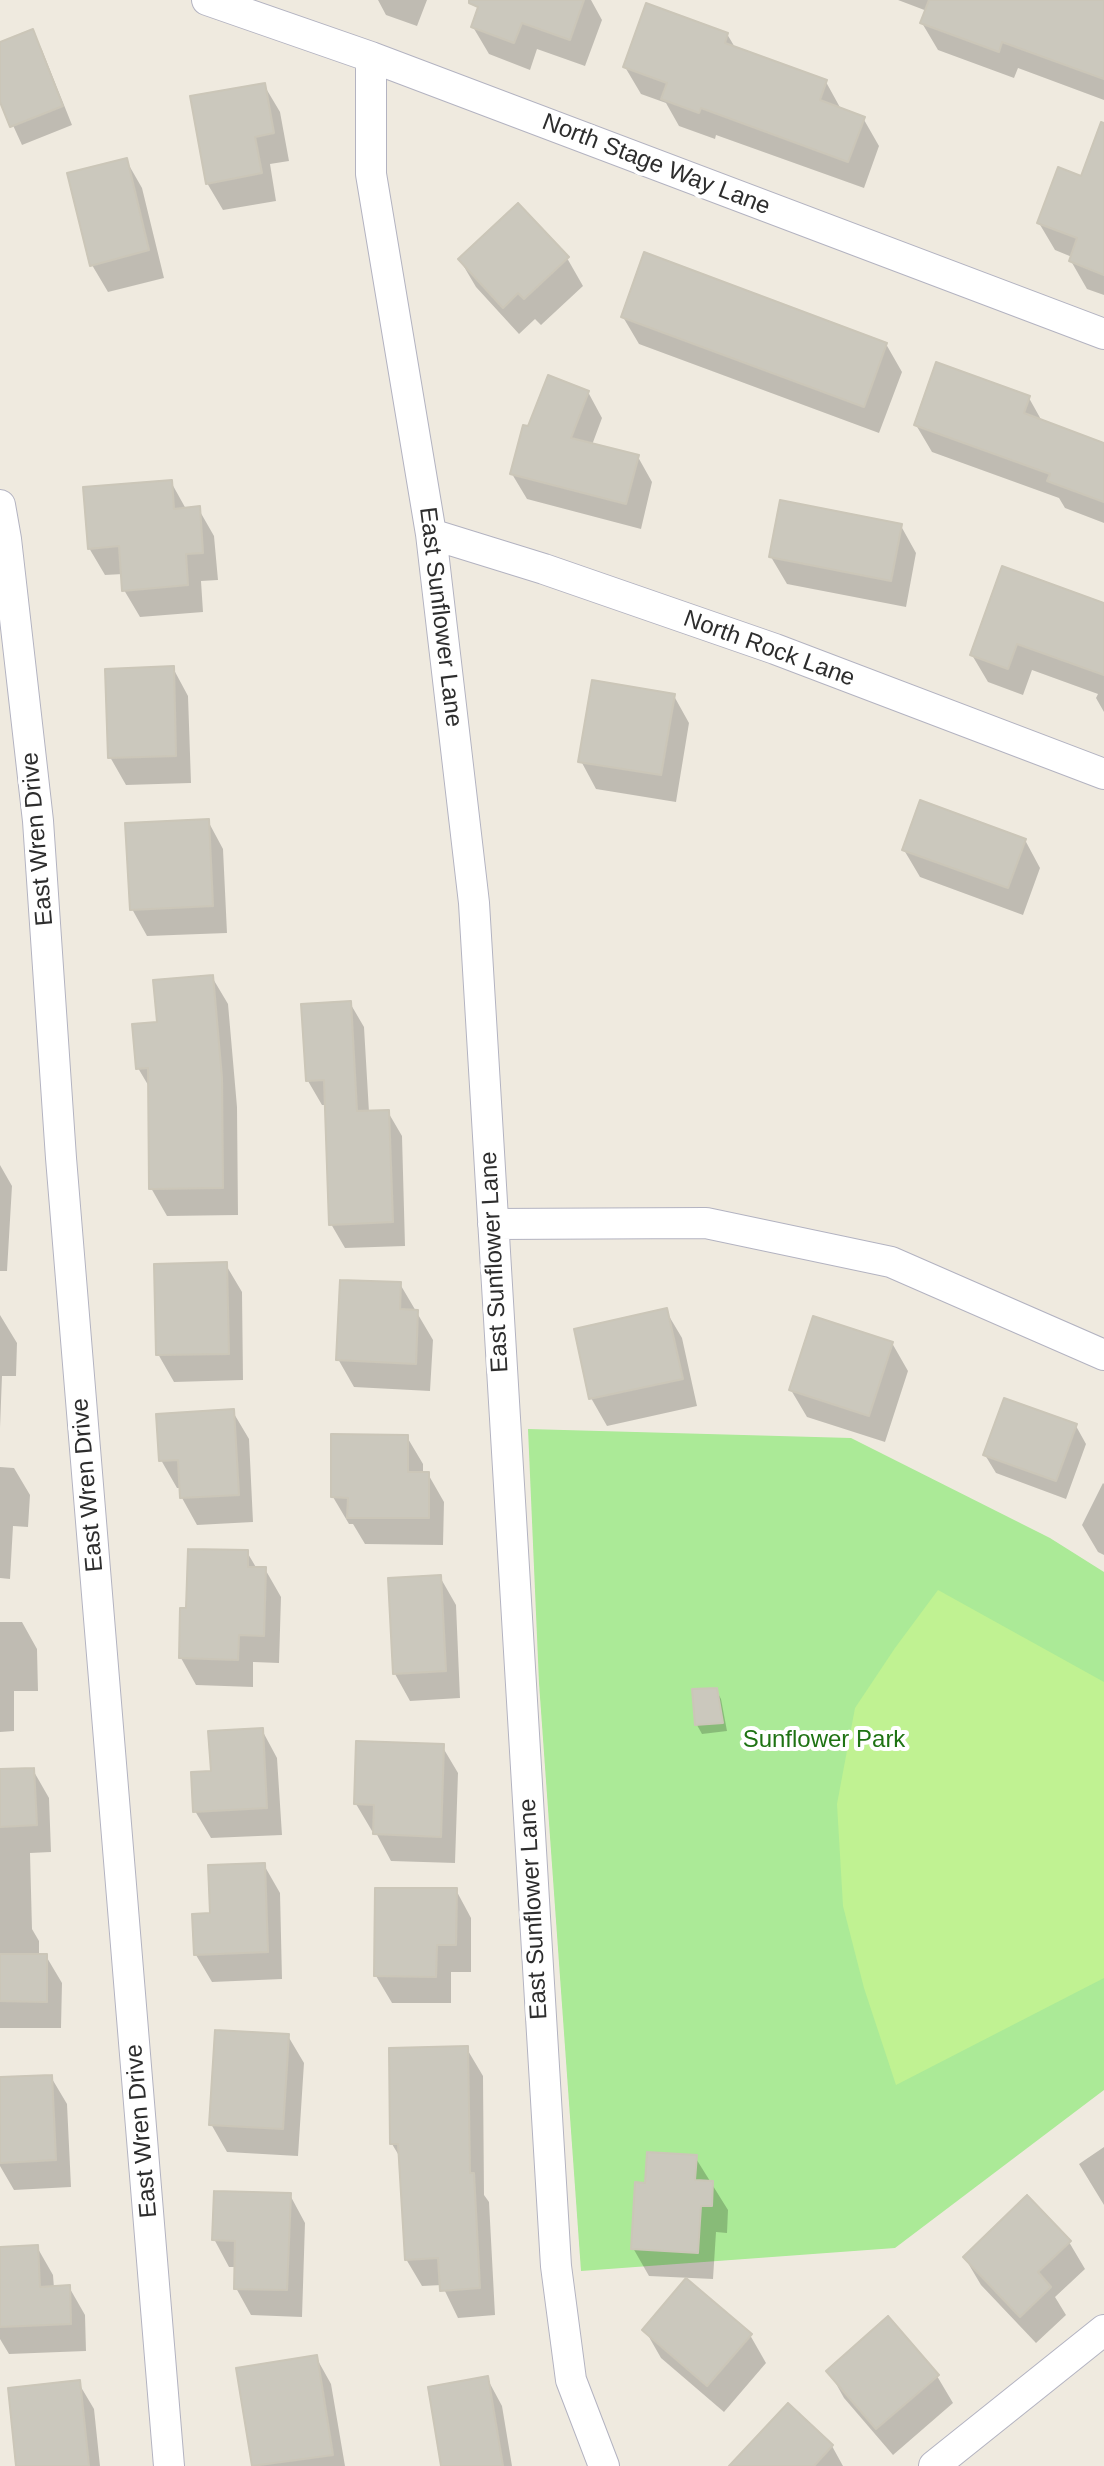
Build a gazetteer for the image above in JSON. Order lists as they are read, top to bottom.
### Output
{
  "streets": {
    "street": [
      "North Stage Way Lane",
      "East Sunflower Lane",
      "North Rock Lane",
      "East Wren Drive"
    ]
  },
  "crossings": [
    ["North Stage Way Lane", "East Sunflower Lane"],
    ["East Sunflower Lane", "North Rock Lane"]
  ],
  "parks": ["Sunflower Park"]
}
